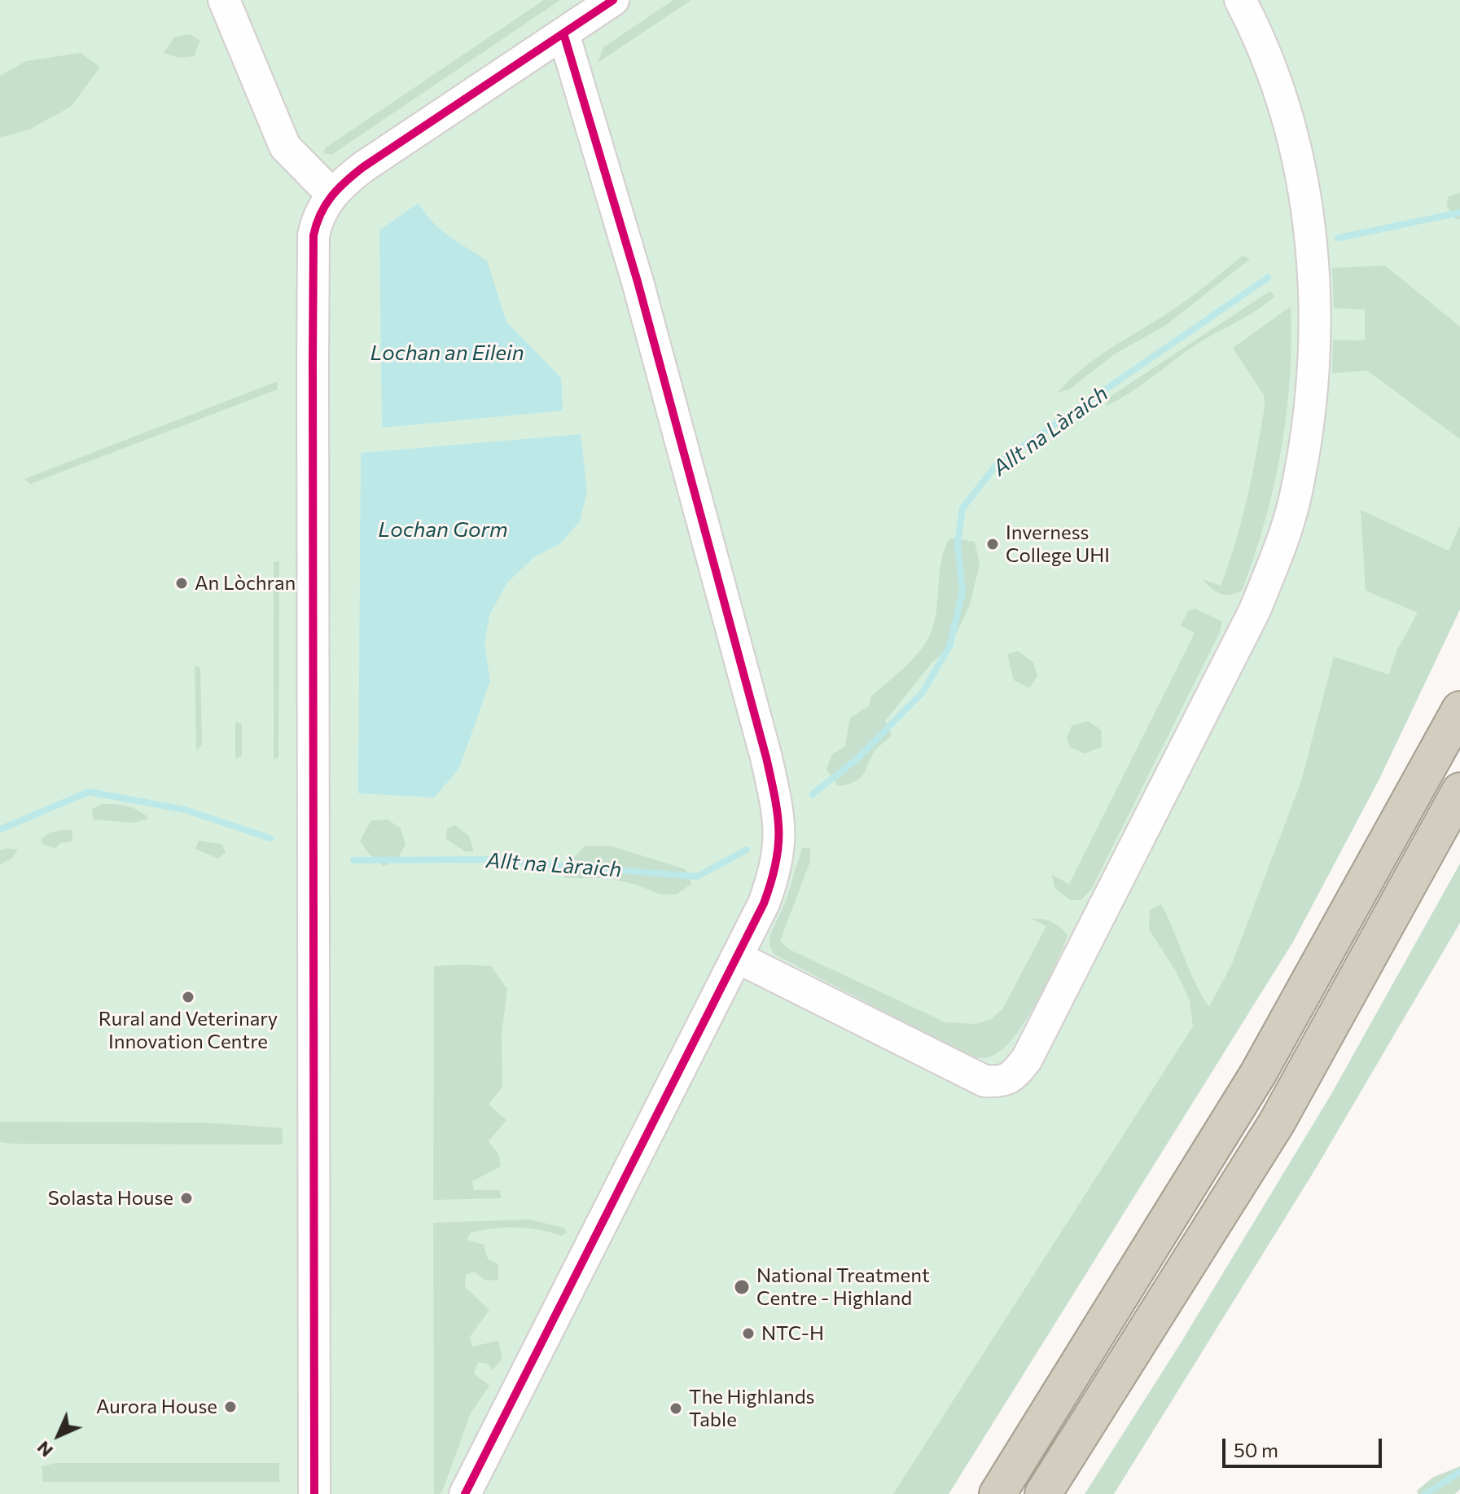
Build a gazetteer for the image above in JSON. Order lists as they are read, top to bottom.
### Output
{
  "water": ["Lochan an Eilein", "Allt na Làraich", "Lochan Gorm"],
  "places": [
    "Inverness College UHI",
    "An Lòchran",
    "Rural and Veterinary Innovation Centre",
    "Solasta House",
    "National Treatment Centre - Highland",
    "NTC-H",
    "Aurora House",
    "The Highlands Table"
  ],
  "scale_bar": "50 m",
  "north": "bottom left"
}
